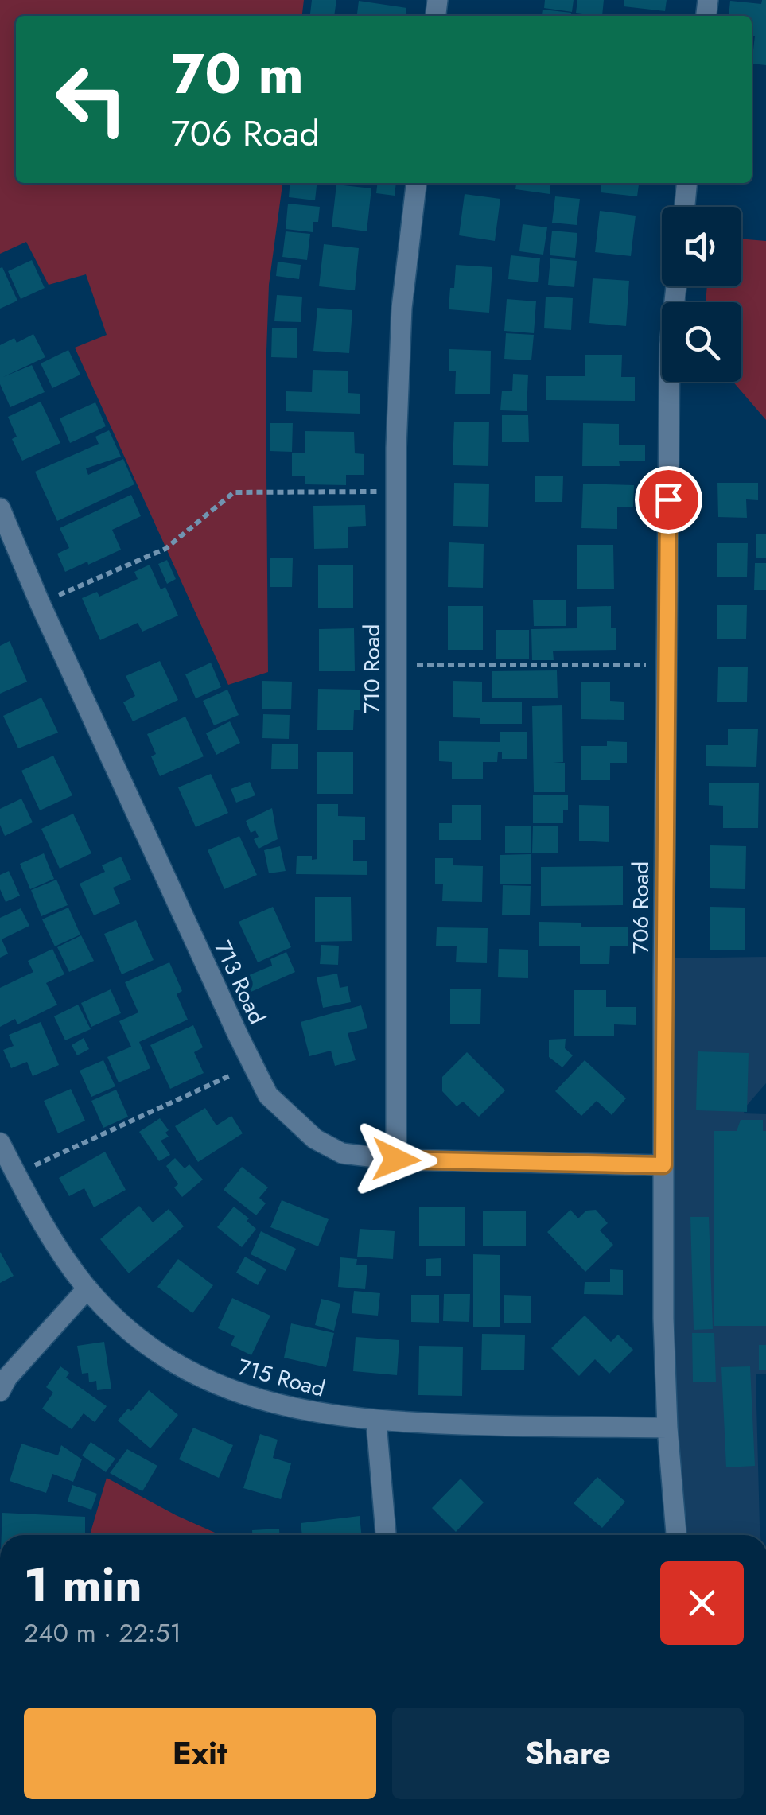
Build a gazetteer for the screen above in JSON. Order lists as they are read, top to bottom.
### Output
{
  "streets": {
    "street": [
      "710 Road",
      "706 Road",
      "713 Road",
      "715 Road"
    ]
  },
  "crossings": [
    ["710 Road", "713 Road"],
    ["706 Road", "713 Road"],
    ["706 Road", "715 Road"]
  ],
  "page": {
    "turn": ["70 m", "706 Road"],
    "heading": ["1 min", "240 m · 22:51"],
    "buttons": ["Exit", "Share"]
  }
}
